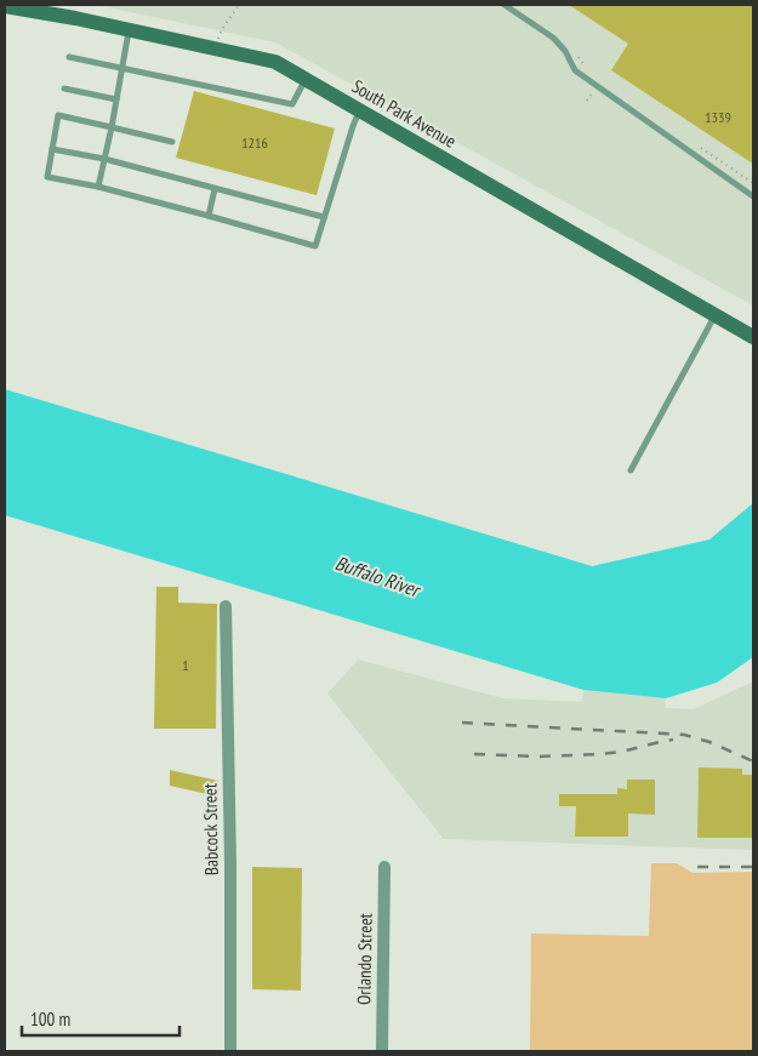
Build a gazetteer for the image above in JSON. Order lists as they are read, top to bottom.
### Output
{
  "streets": {
    "street": ["South Park Avenue", "Babcock Street", "Orlando Street"]
  },
  "water": ["Buffalo River"],
  "house_numbers": ["1339", "1216", "1"],
  "scale_bar": "100 m"
}
